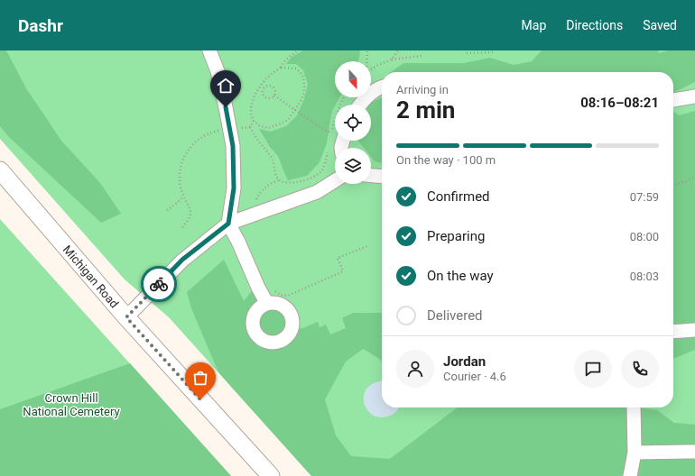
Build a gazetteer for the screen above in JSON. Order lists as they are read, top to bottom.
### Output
{
  "streets": {
    "main road": ["Michigan Road"]
  },
  "parks": ["Crown Hill National Cemetery"],
  "north": "bottom",
  "page": {
    "header": "Dashr",
    "nav": ["Map", "Directions", "Saved"],
    "heading": ["2 min", "Arriving in", "08:16–08:21"],
    "panel": ["Jordan", "Courier · 4.6"],
    "bar": "On the way · 100 m",
    "list": [
      ["Confirmed", "07:59"],
      ["Preparing", "08:00"],
      ["On the way", "08:03"],
      "Delivered"
    ]
  }
}
